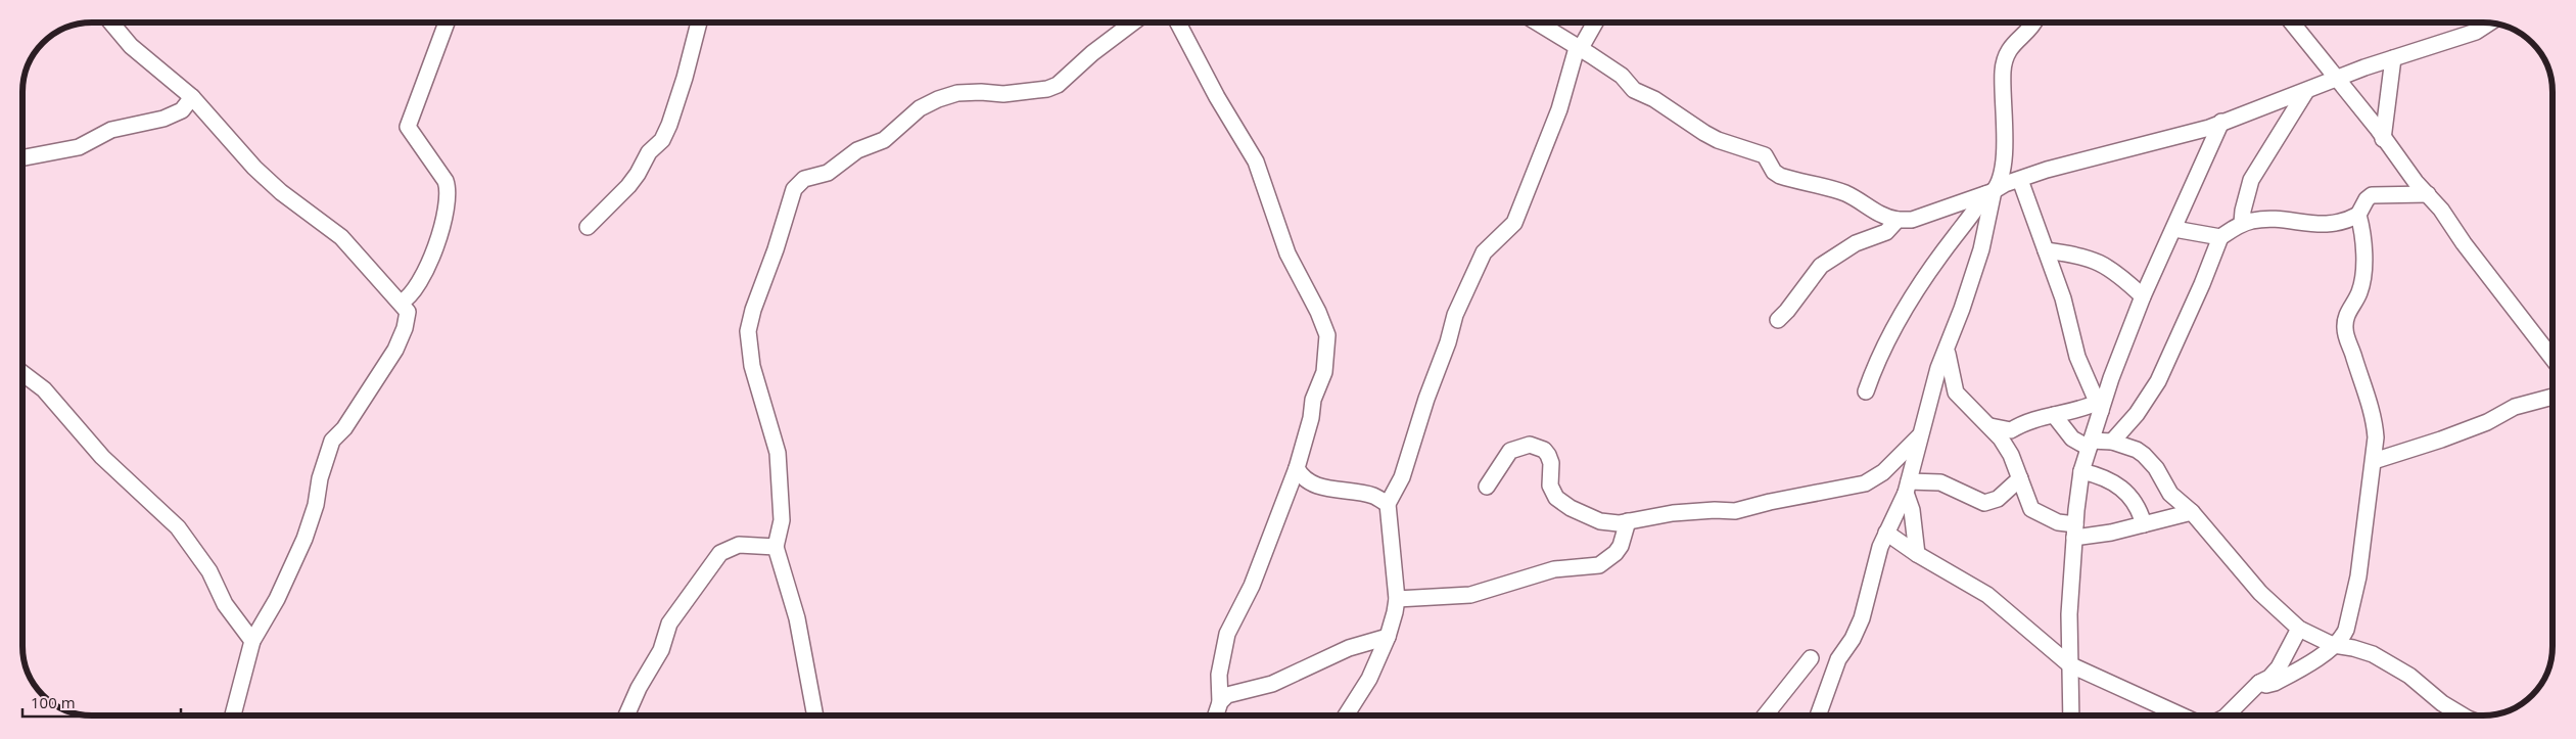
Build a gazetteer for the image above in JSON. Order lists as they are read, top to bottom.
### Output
{
  "scale_bar": "100 m"
}
